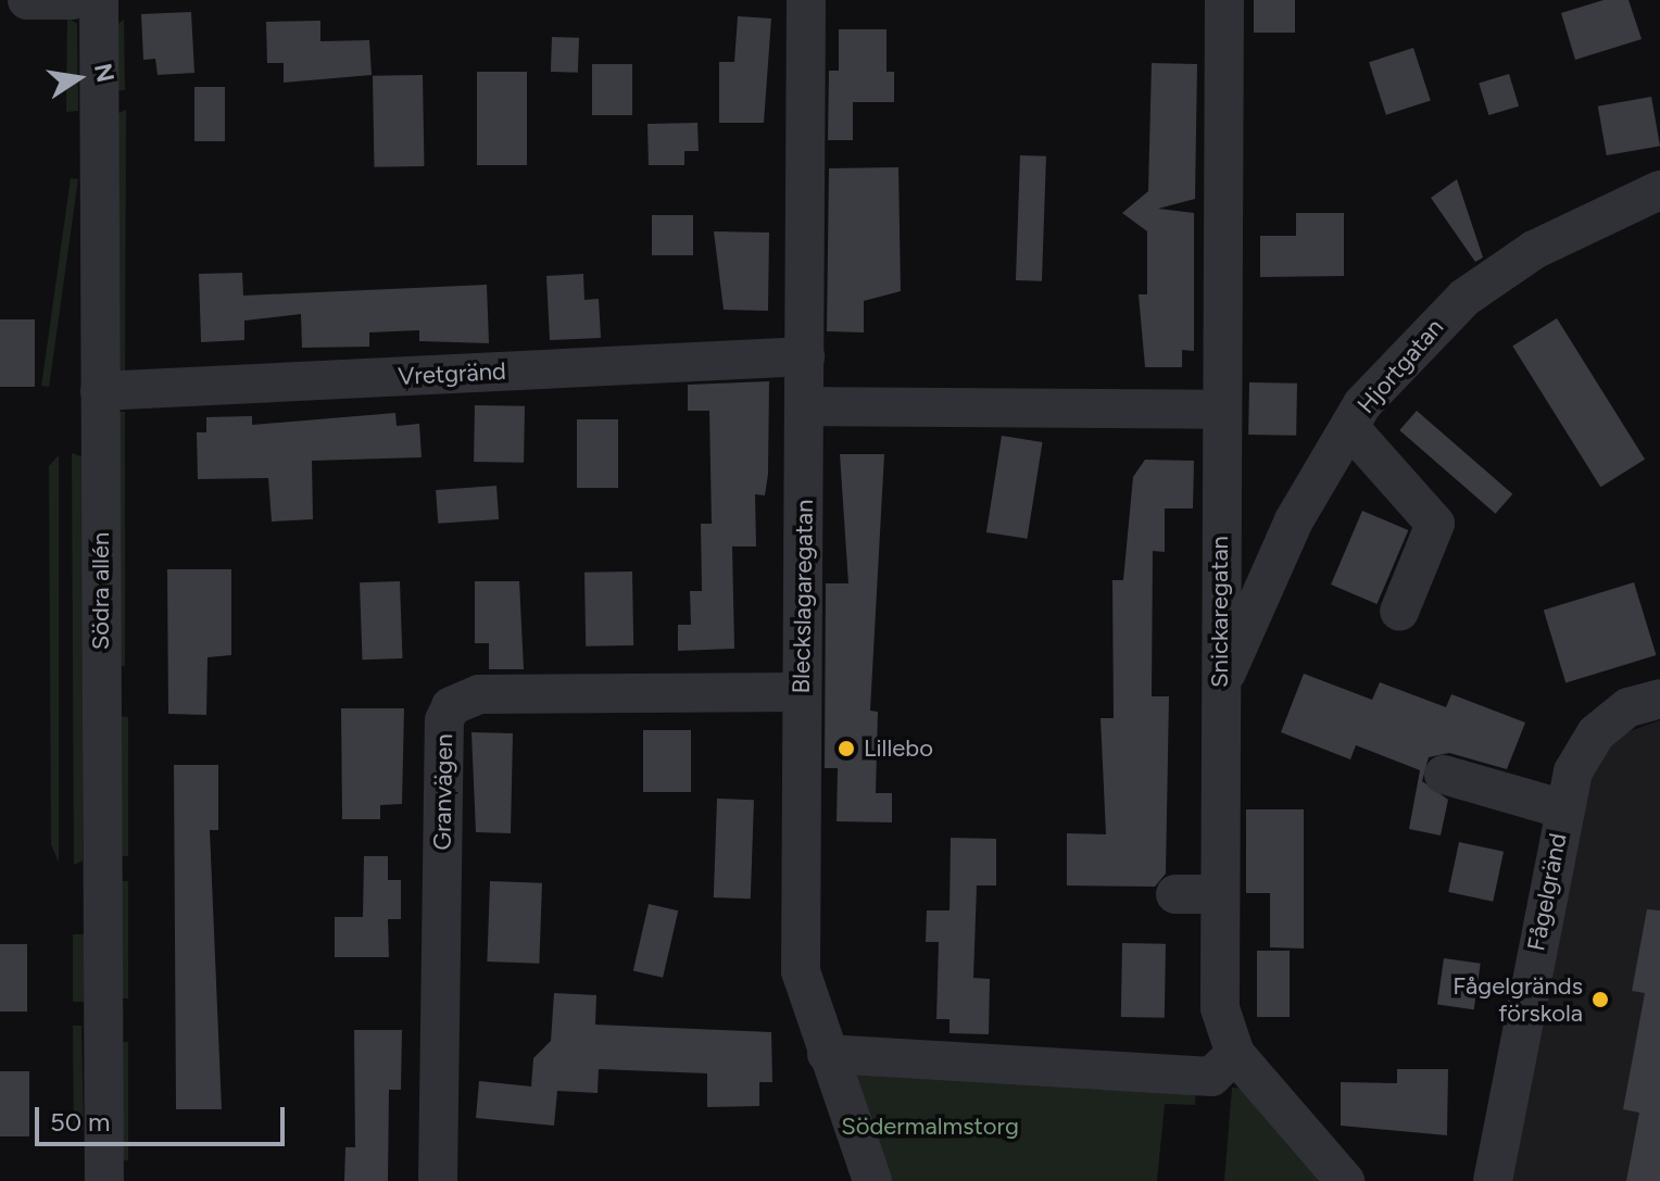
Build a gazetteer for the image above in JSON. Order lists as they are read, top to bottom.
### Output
{
  "streets": {
    "street": [
      "Hjortgatan",
      "Vretgränd",
      "Södra allén",
      "Bleckslagaregatan",
      "Snickaregatan",
      "Granvägen",
      "Fågelgränd"
    ]
  },
  "crossings": [
    ["Hjortgatan", "Snickaregatan"],
    ["Vretgränd", "Södra allén"],
    ["Vretgränd", "Bleckslagaregatan"],
    ["Bleckslagaregatan", "Granvägen"]
  ],
  "parks": ["Södermalmstorg"],
  "places": ["Lillebo", "Fågelgränds förskola"],
  "scale_bar": "50 m",
  "north": "right"
}
